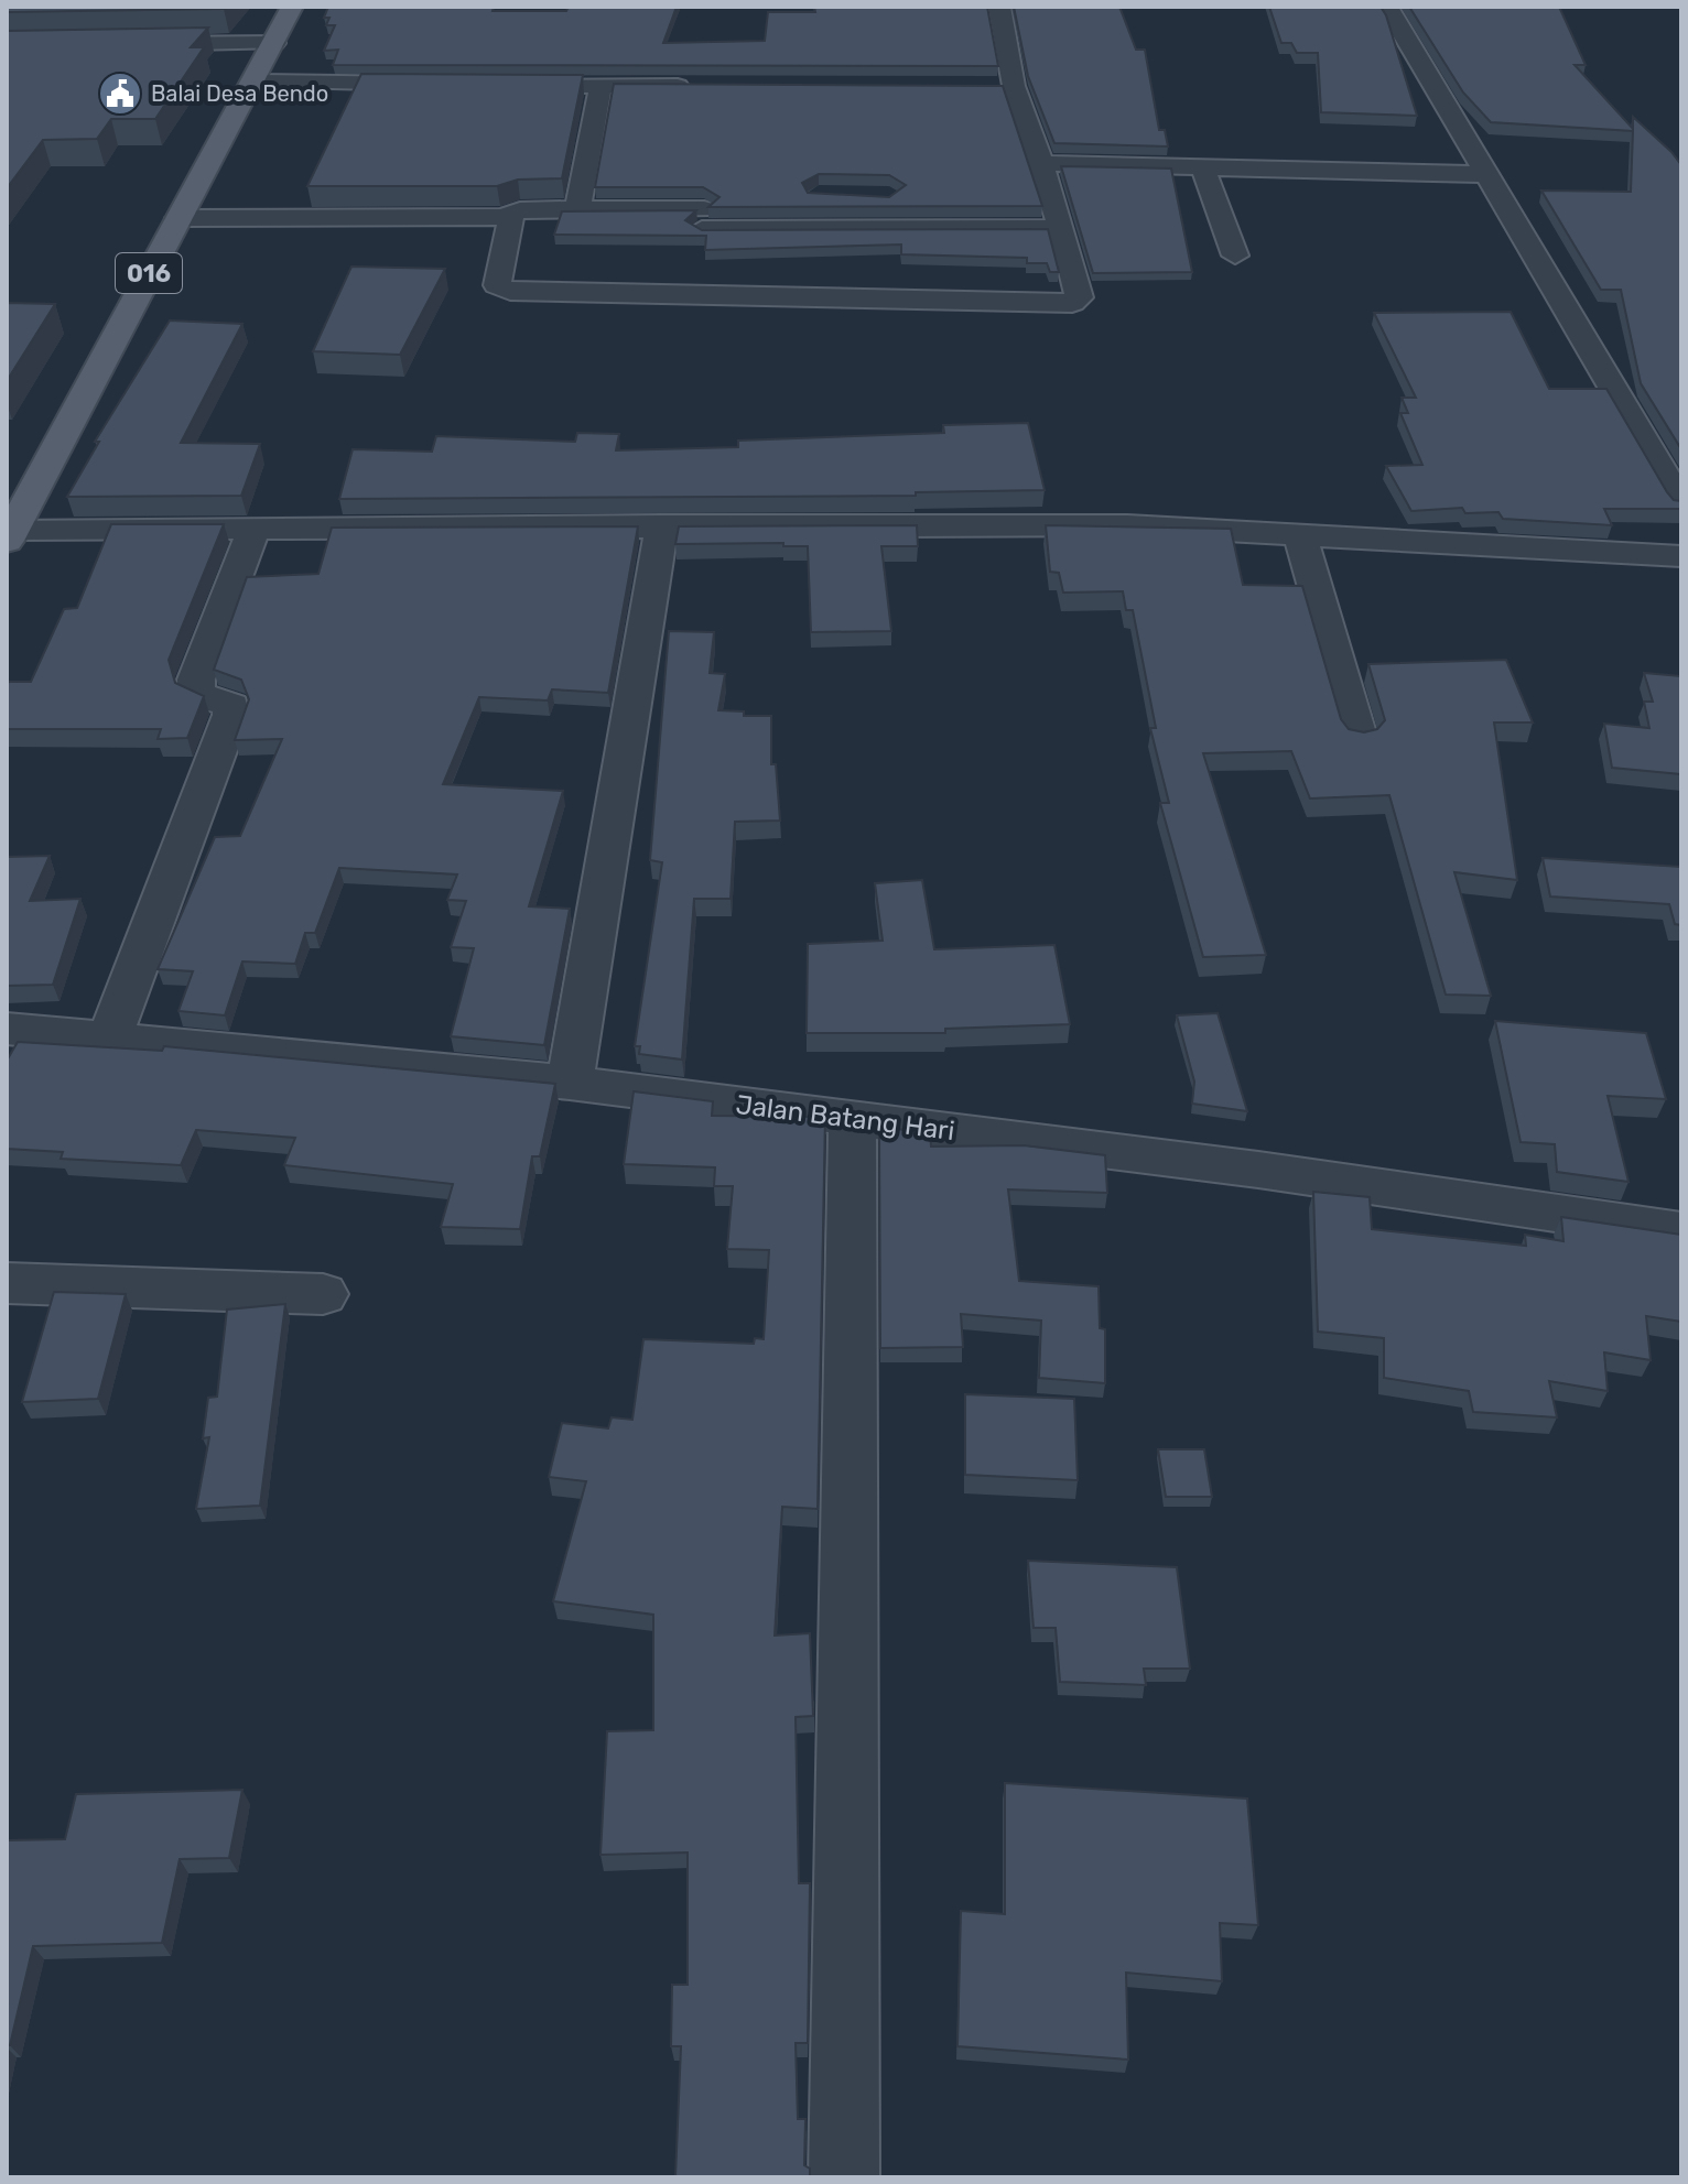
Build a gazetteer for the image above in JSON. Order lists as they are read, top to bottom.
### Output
{
  "streets": {
    "main road": ["016"],
    "street": ["Jalan Batang Hari"]
  },
  "places": {
    "public building": ["Balai Desa Bendo"]
  }
}
